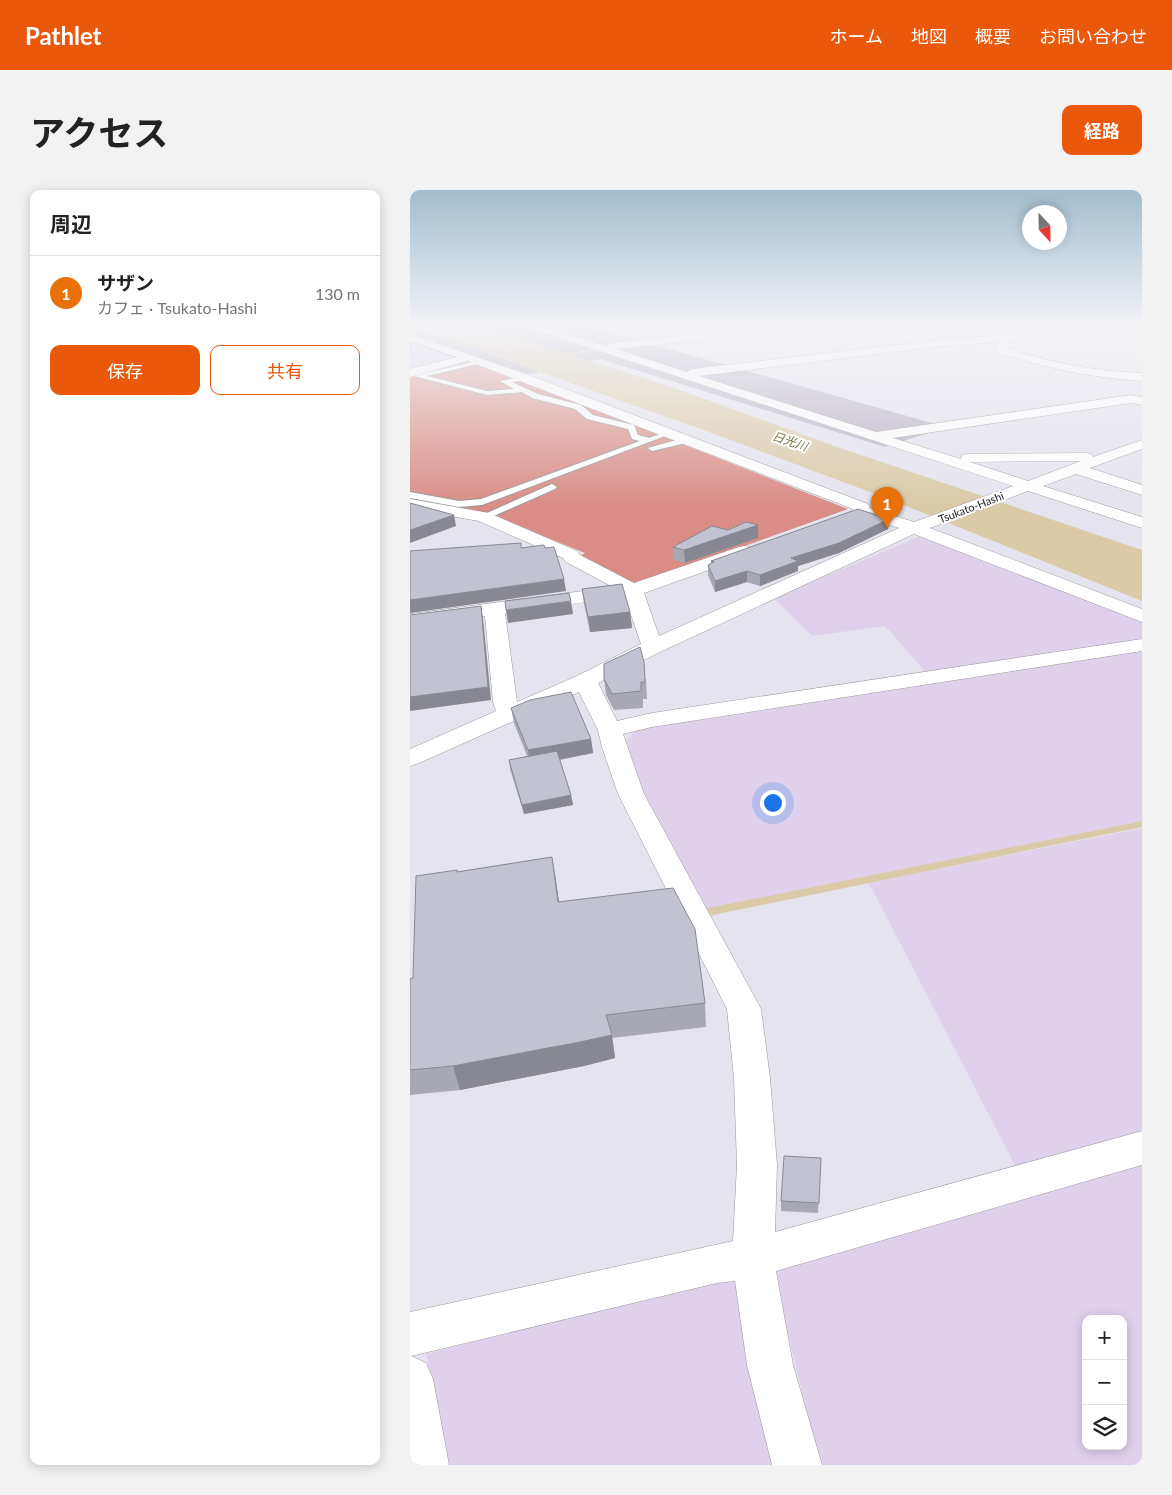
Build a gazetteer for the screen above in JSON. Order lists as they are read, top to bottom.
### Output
{
  "streets": {
    "street": ["Tsukato-Hashi"]
  },
  "water": ["日光川"],
  "north": "bottom",
  "page": {
    "header": "Pathlet",
    "nav": [
      "ホーム",
      "地図",
      "概要",
      "お問い合わせ"
    ],
    "title": "アクセス",
    "buttons": [
      "経路",
      ["保存", "共有"]
    ],
    "heading": "周辺",
    "list": [
      {
        "mark": "1",
        "name": "サザン",
        "note": "カフェ · Tsukato-Hashi",
        "value": "130 m"
      }
    ],
    "pins": "1",
    "map_buttons": ["+", "−"]
  }
}
